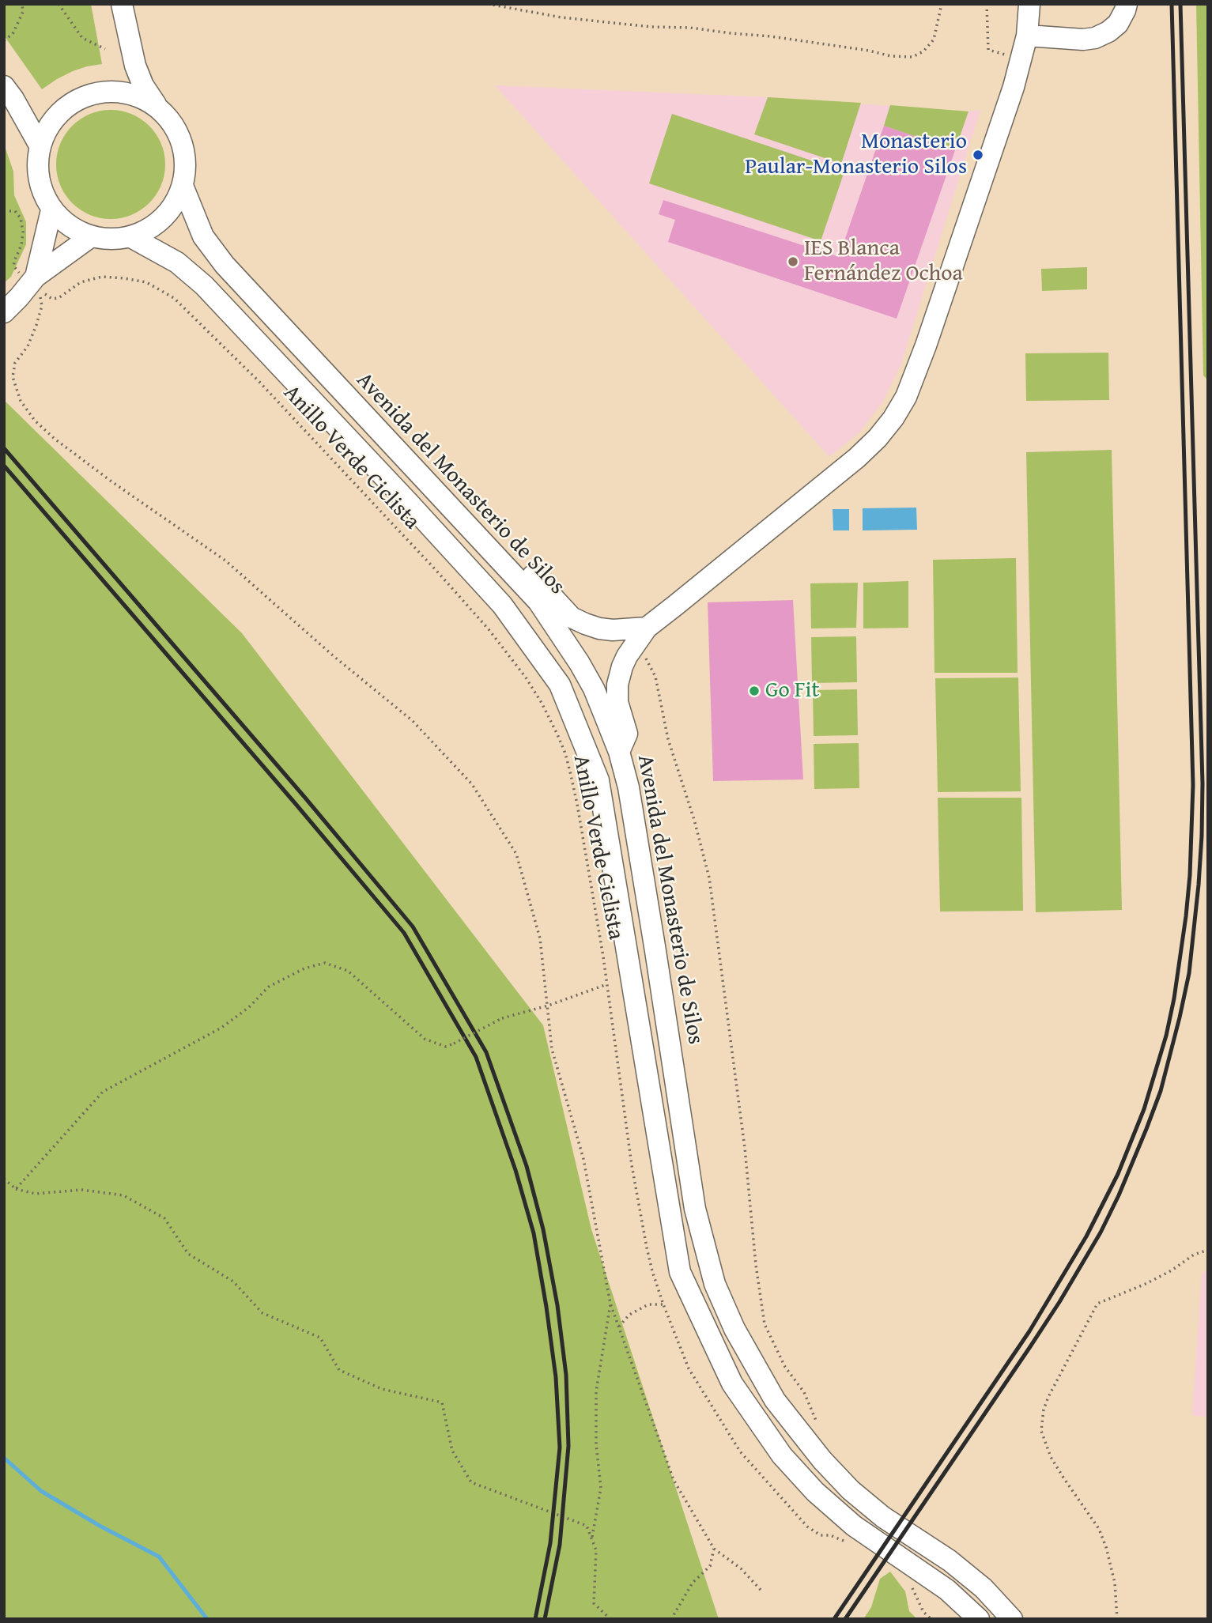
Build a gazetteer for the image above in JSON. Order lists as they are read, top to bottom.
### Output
{
  "streets": {
    "street": ["Avenida del Monasterio de Silos"],
    "path": ["Anillo Verde Ciclista"]
  },
  "places": ["Monasterio Paular-Monasterio Silos", "IES Blanca Fernández Ochoa", "Go Fit"]
}
